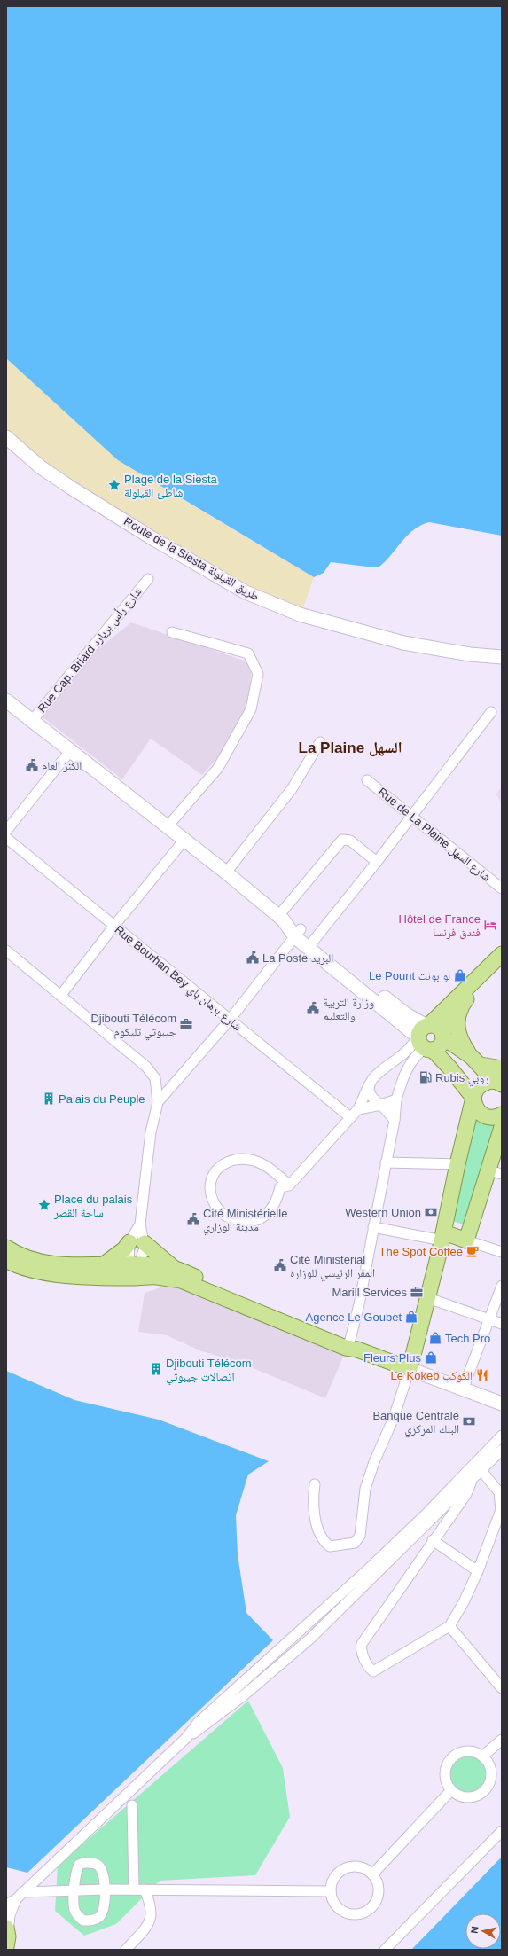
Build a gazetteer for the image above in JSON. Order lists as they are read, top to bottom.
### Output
{
  "streets": {
    "main road": ["Route de la Siesta طريق القيلولة"],
    "street": ["Rue Cap. Briard شارع رأس بريارد", "Rue de La Plaine شارع السهل", "Rue Bourhan Bey شارع برهان باي"]
  },
  "districts": ["La Plaine السهل"],
  "places": {
    "place": ["Plage de la Siesta شاطئ القيلولة", "Place du palais ساحة القصر"],
    "public building": [
      "الكنز العام",
      "La Poste البريد",
      "وزارة التربية والتعليم",
      "Cité Ministérielle مدينة الوزاري",
      "Cité Ministerial المقر الرئيسي للوزارة"
    ],
    "hotel": ["Hôtel de France فندق فرنسا"],
    "shop": [
      "Le Pount لو بونت",
      "Agence Le Goubet",
      "Tech Pro",
      "Fleurs Plus"
    ],
    "office": ["Djibouti Télécom جيبوتي تليكوم", "Marill Services"],
    "fuel station": ["Rubis روبي"],
    "building": ["Palais du Peuple", "Djibouti Télécom اتصالات جيبوتي"],
    "bank": ["Western Union", "Banque Centrale البنك المركزي"],
    "cafe": ["The Spot Coffee"],
    "restaurant": ["Le Kokeb الكوكب"]
  },
  "north": "left"
}
